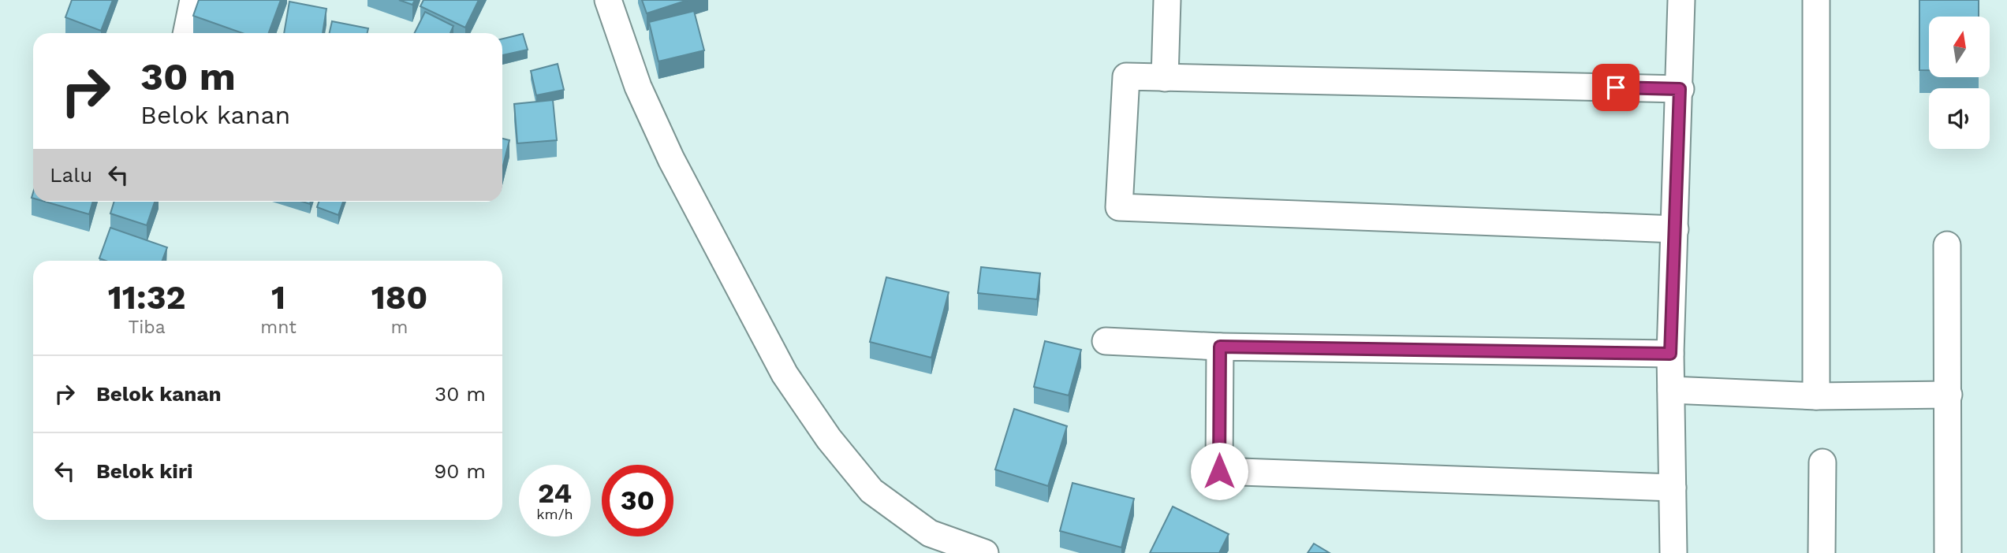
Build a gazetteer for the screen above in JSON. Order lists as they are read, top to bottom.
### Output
{
  "north": "top",
  "page": {
    "turn": ["30 m", "Belok kanan"],
    "then": "Lalu",
    "eta": [
      "11:32",
      "Tiba",
      "1",
      "mnt",
      "180",
      "m"
    ],
    "list": [
      {
        "name": "Belok kanan",
        "value": "30 m"
      },
      {
        "name": "Belok kiri",
        "value": "90 m"
      }
    ],
    "speed": "24 km/h",
    "limit": "30"
  }
}
